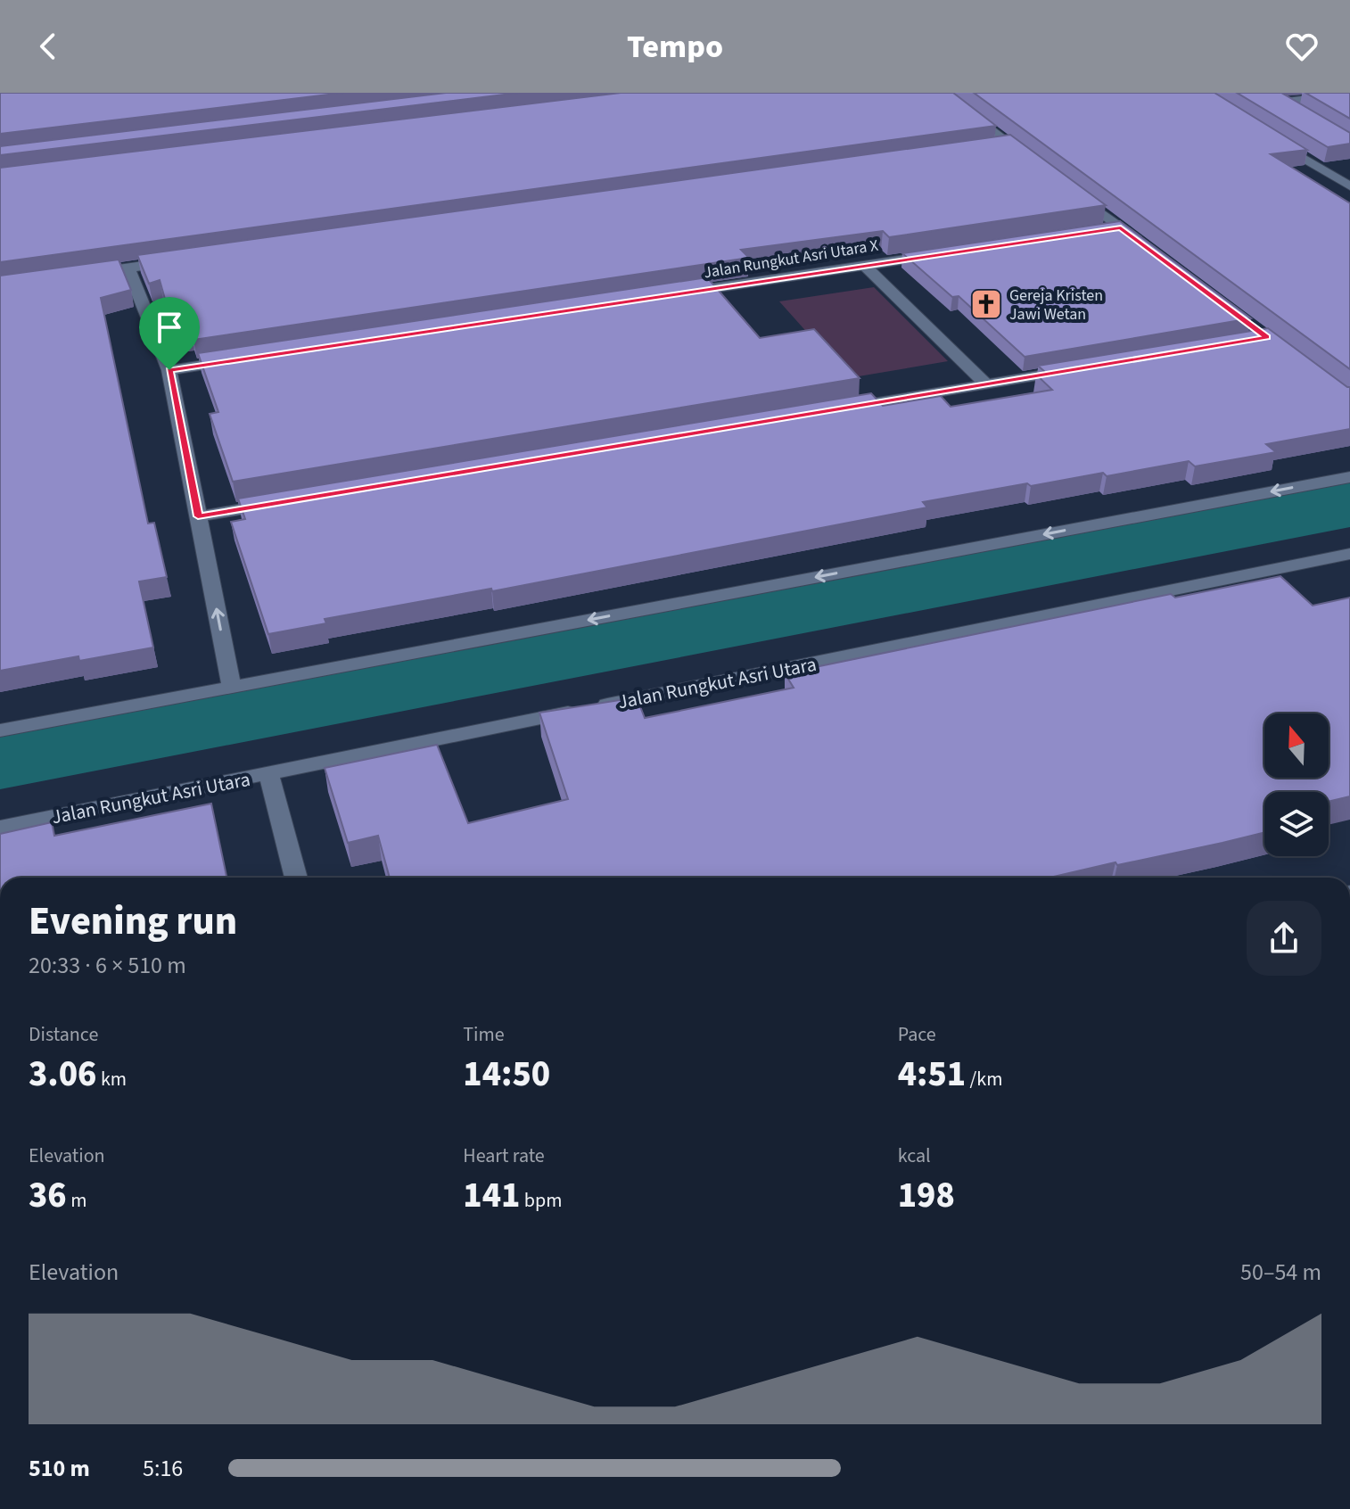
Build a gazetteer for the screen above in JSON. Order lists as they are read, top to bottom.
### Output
{
  "streets": {
    "street": ["Jalan Rungkut Asri Utara X", "Jalan Rungkut Asri Utara"]
  },
  "places": {
    "church": ["Gereja Kristen Jawi Wetan"]
  },
  "north": "top",
  "page": {
    "header": "Tempo",
    "heading": ["Evening run", "20:33 · 6 × 510 m"],
    "stats": [
      ["Distance", "3.06 km"],
      ["Time", "14:50"],
      ["Pace", "4:51 /km"],
      ["Elevation", "36 m"],
      ["Heart rate", "141 bpm"],
      ["kcal", "198"]
    ],
    "chart": ["Elevation", "50–54 m"],
    "list": [
      {
        "name": "510 m",
        "note": "5:16"
      }
    ]
  }
}
